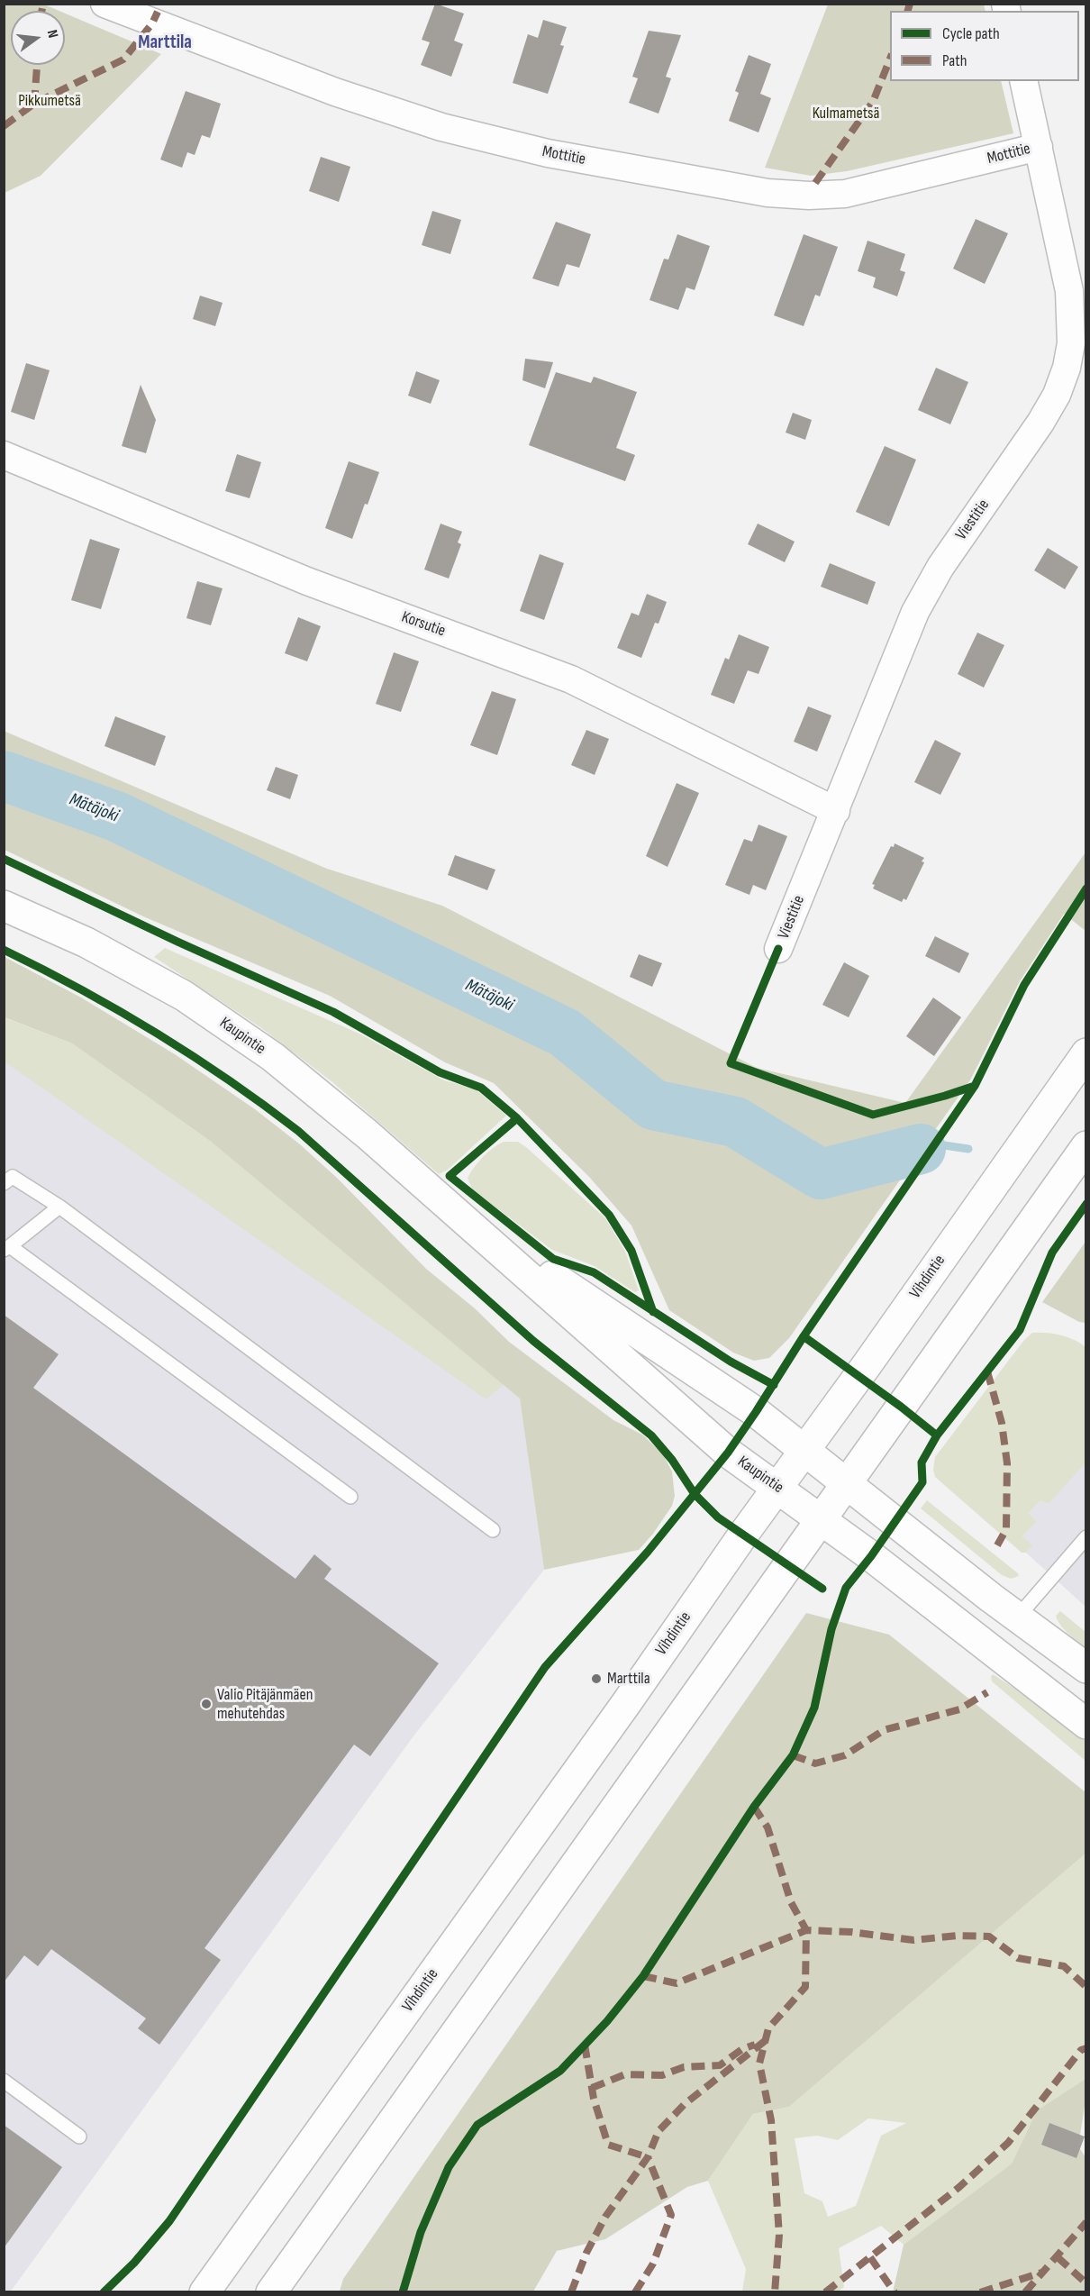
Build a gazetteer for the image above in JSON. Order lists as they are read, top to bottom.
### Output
{
  "streets": {
    "main road": ["Kaupintie", "Vihdintie"],
    "street": ["Mottitie", "Viestitie", "Korsutie"]
  },
  "crossings": [
    ["Mottitie", "Viestitie"],
    ["Viestitie", "Korsutie"],
    ["Kaupintie", "Vihdintie"]
  ],
  "districts": ["Marttila"],
  "water": ["Mätäjoki"],
  "parks": ["Pikkumetsä", "Kulmametsä"],
  "places": ["Marttila", "Valio Pitäjänmäen mehutehdas"],
  "legend": ["Cycle path", "Path"],
  "north": "right"
}
